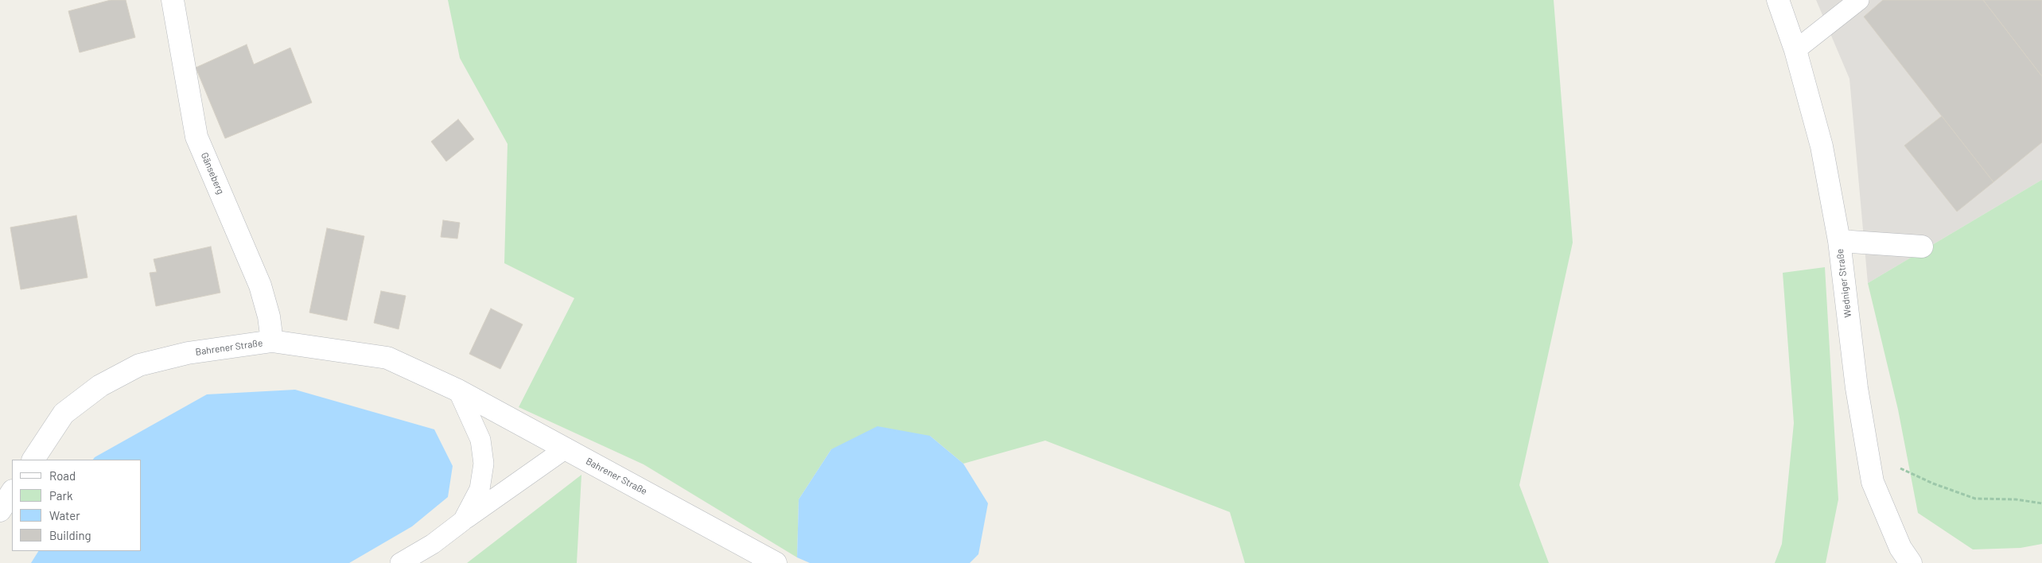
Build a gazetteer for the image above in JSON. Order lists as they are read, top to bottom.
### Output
{
  "streets": {
    "street": ["Gänseberg", "Wedniger Straße", "Bahrener Straße"]
  },
  "crossings": [
    ["Gänseberg", "Bahrener Straße"]
  ],
  "legend": [
    "Road",
    "Park",
    "Water",
    "Building"
  ]
}
